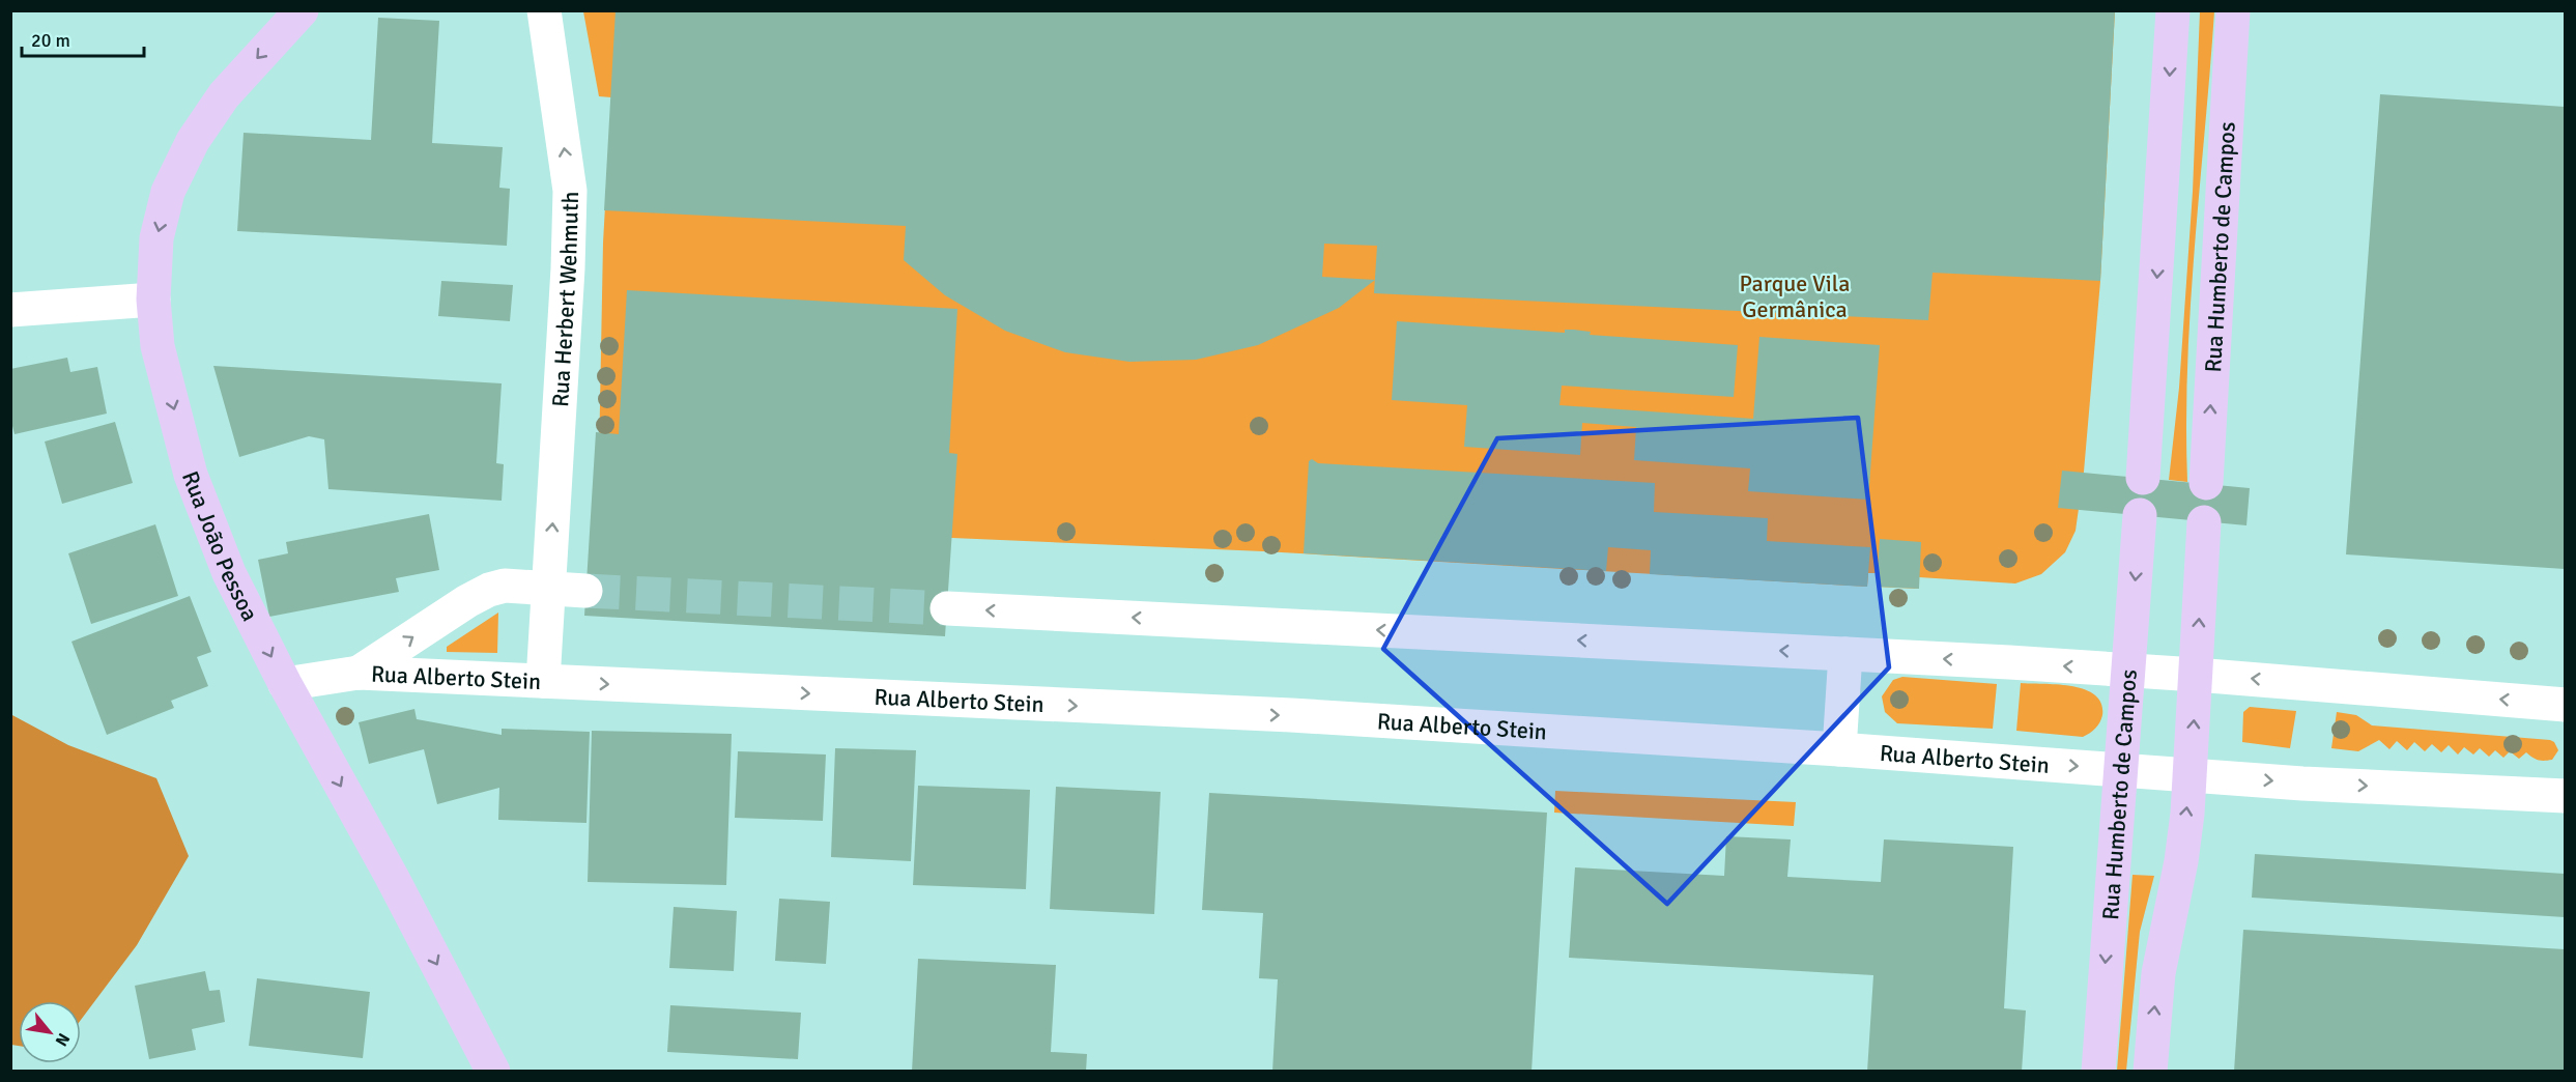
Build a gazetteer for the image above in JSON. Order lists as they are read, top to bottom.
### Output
{
  "streets": {
    "main road": ["Rua Humberto de Campos", "Rua João Pessoa"],
    "street": ["Rua Herbert Wehmuth", "Rua Alberto Stein"]
  },
  "crossings": [
    ["Rua Humberto de Campos", "Rua Alberto Stein"],
    ["Rua Herbert Wehmuth", "Rua Alberto Stein"],
    ["Rua João Pessoa", "Rua Alberto Stein"]
  ],
  "one_way": ["Rua Herbert Wehmuth", "Rua João Pessoa"],
  "parks": ["Parque Vila Germânica"],
  "scale_bar": "20 m",
  "north": "bottom right"
}
